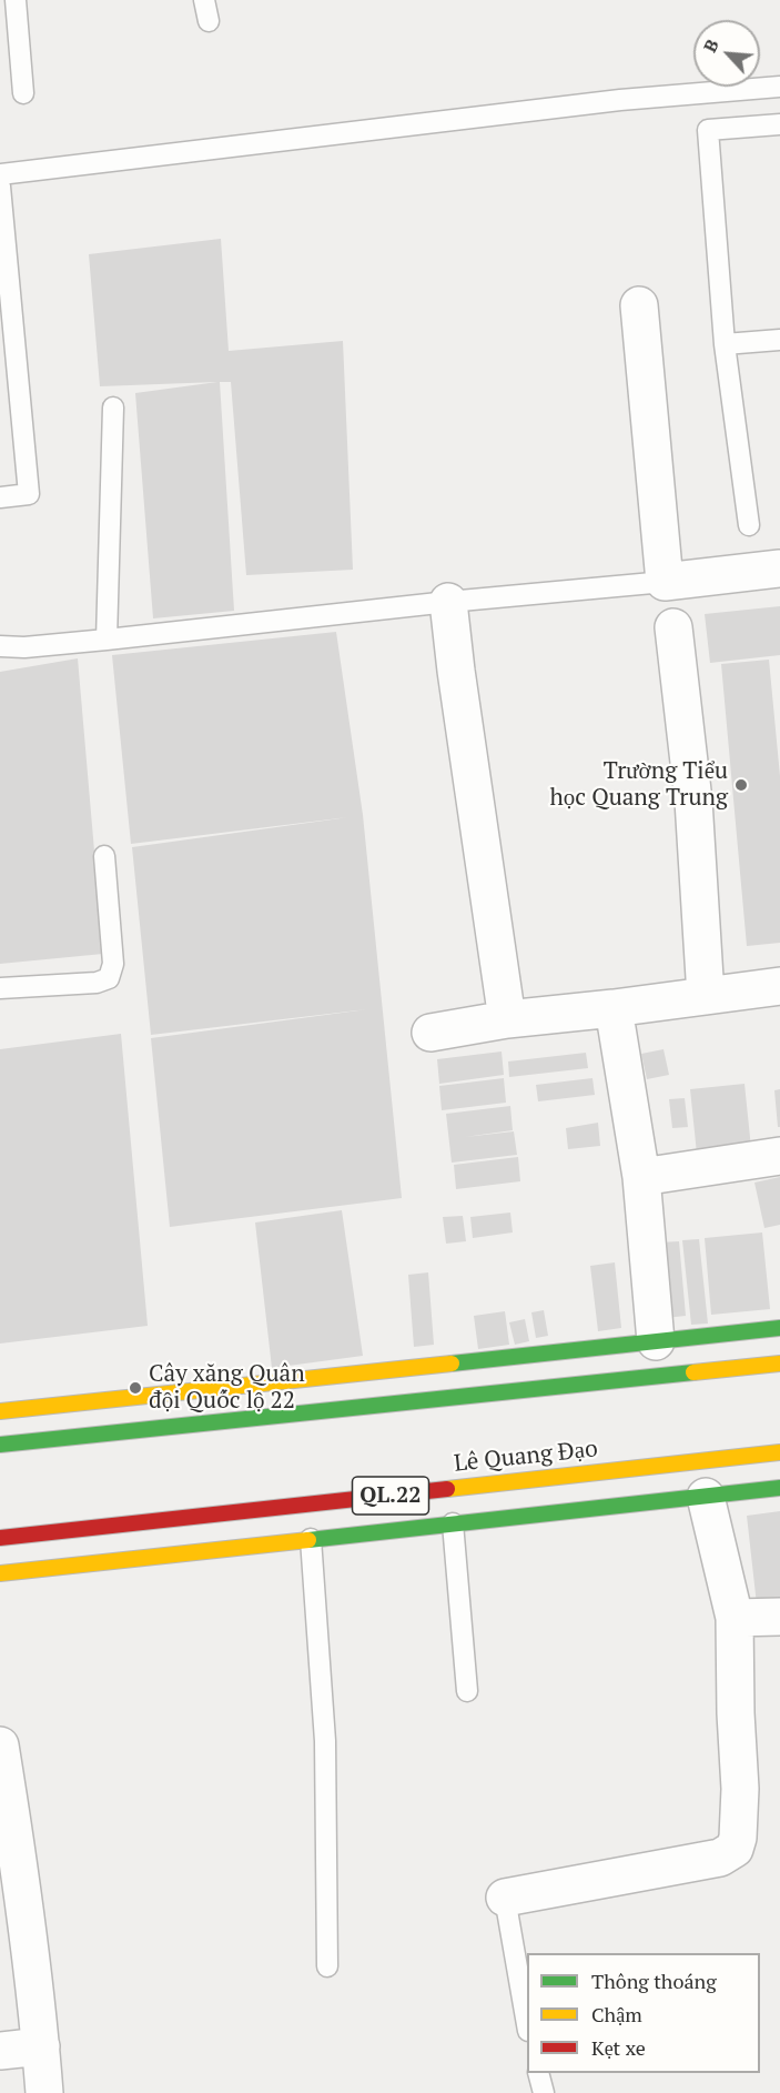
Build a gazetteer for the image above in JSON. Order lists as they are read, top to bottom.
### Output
{
  "streets": {
    "highway": ["Lê Quang Đạo", "QL.22"]
  },
  "places": ["Trường Tiểu học Quang Trung", "Cây xăng Quân đội Quốc lộ 22"],
  "legend": ["Thông thoáng", "Chậm", "Kẹt xe"],
  "north": "top left"
}
